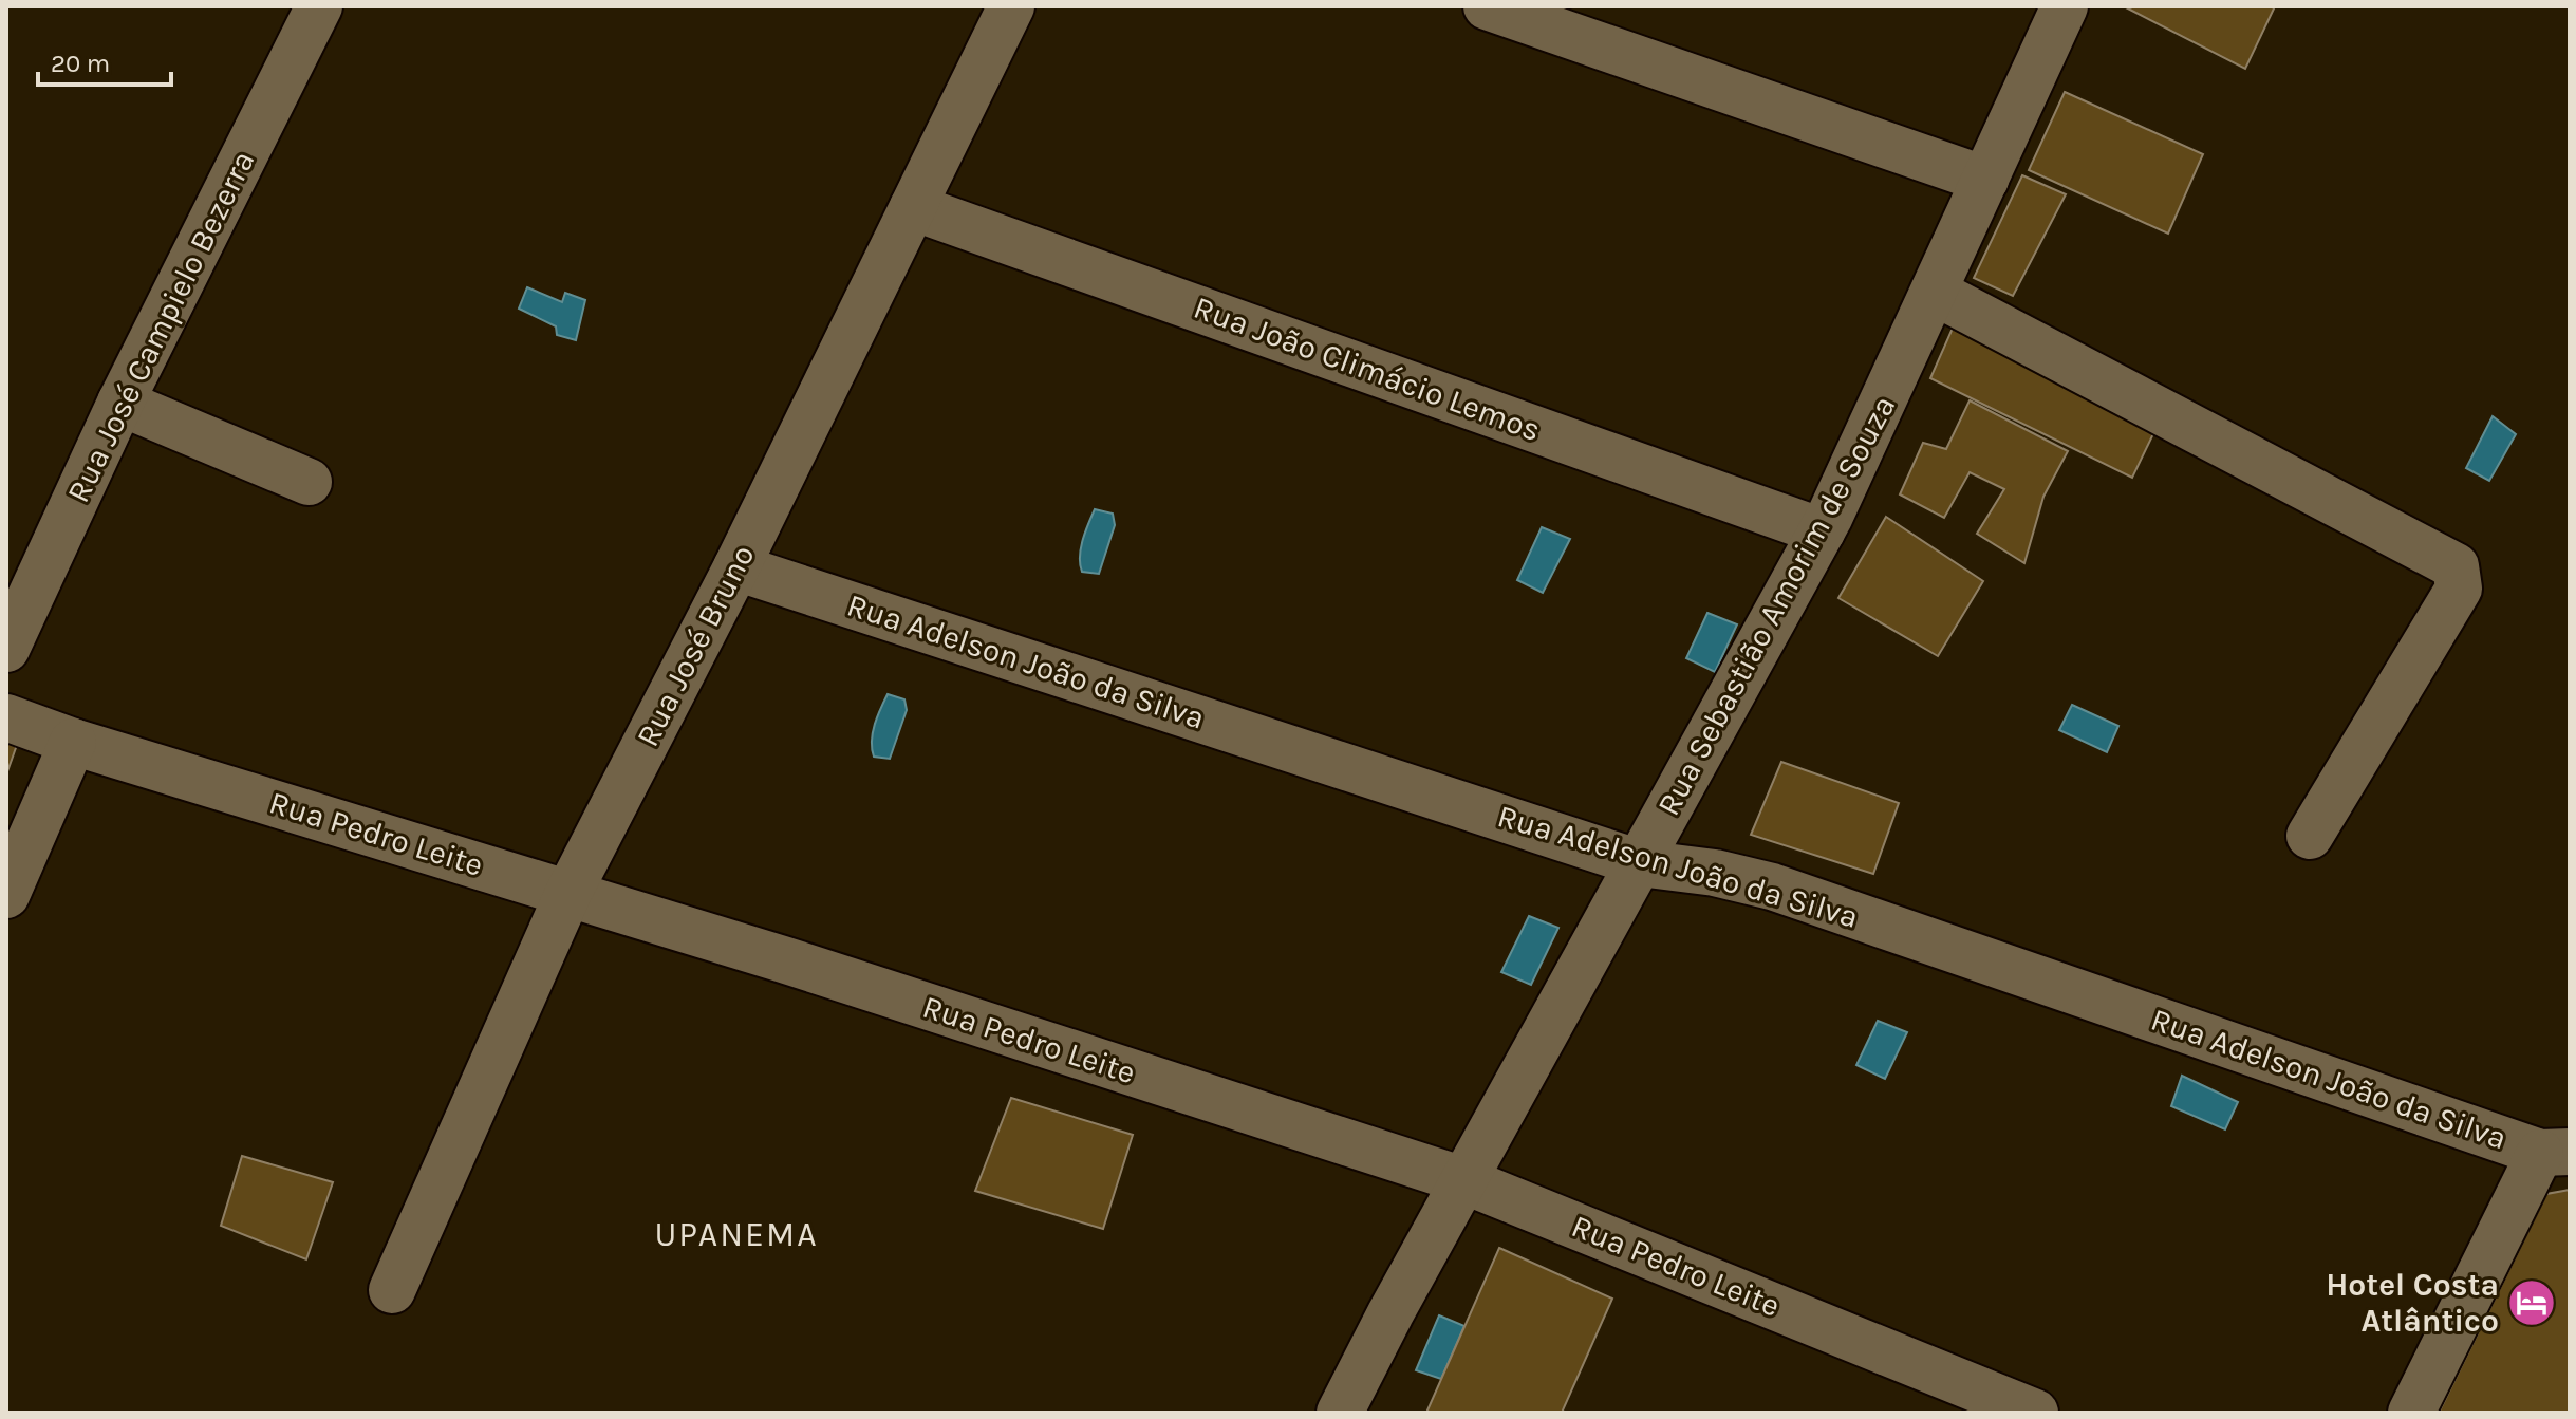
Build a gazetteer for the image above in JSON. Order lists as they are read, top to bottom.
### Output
{
  "streets": {
    "street": [
      "Rua José Campielo Bezerra",
      "Rua João Climácio Lemos",
      "Rua Sebastião Amorim de Souza",
      "Rua José Bruno",
      "Rua Adelson João da Silva",
      "Rua Pedro Leite"
    ]
  },
  "crossings": [
    ["Rua João Climácio Lemos", "Rua Sebastião Amorim de Souza"],
    ["Rua João Climácio Lemos", "Rua José Bruno"],
    ["Rua Sebastião Amorim de Souza", "Rua Adelson João da Silva"],
    ["Rua Sebastião Amorim de Souza", "Rua Pedro Leite"],
    ["Rua José Bruno", "Rua Adelson João da Silva"],
    ["Rua José Bruno", "Rua Pedro Leite"]
  ],
  "districts": ["UPANEMA"],
  "places": {
    "hotel": ["Hotel Costa Atlântico"]
  },
  "scale_bar": "20 m"
}
